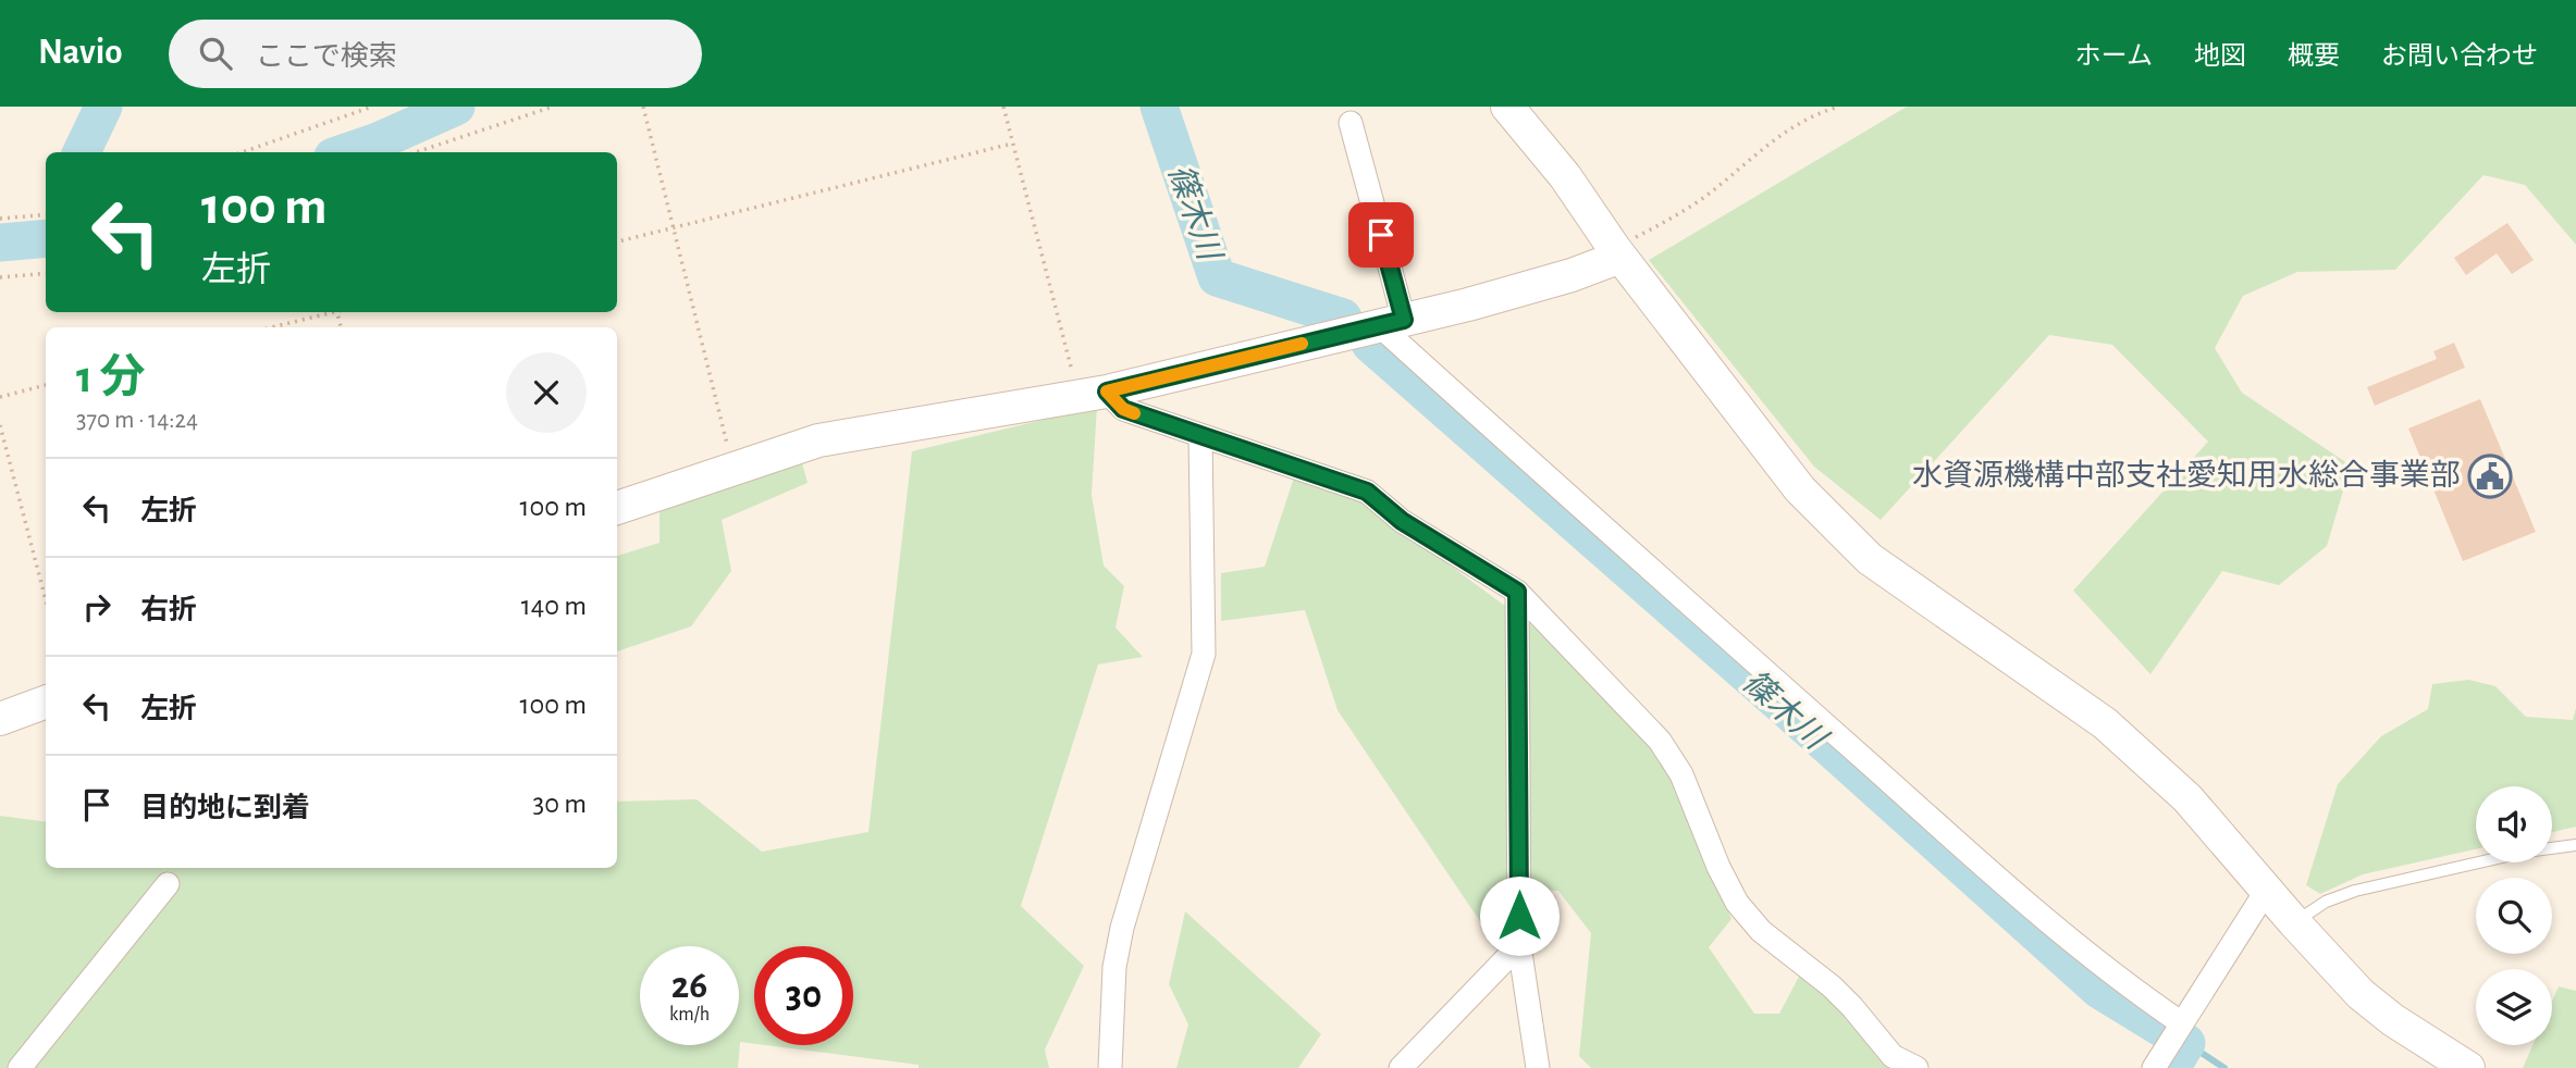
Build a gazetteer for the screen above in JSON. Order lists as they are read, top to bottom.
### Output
{
  "water": ["篠木川"],
  "places": {
    "public building": ["水資源機構中部支社愛知用水総合事業部"]
  },
  "page": {
    "header": "Navio",
    "search": "ここで検索",
    "nav": [
      "ホーム",
      "地図",
      "概要",
      "お問い合わせ"
    ],
    "turn": ["100 m", "左折"],
    "heading": ["1 分", "370 m · 14:24"],
    "list": [
      {
        "name": "左折",
        "value": "100 m"
      },
      {
        "name": "右折",
        "value": "140 m"
      },
      {
        "name": "左折",
        "value": "100 m"
      },
      {
        "name": "目的地に到着",
        "value": "30 m"
      }
    ],
    "speed": "26 km/h",
    "limit": "30"
  }
}
